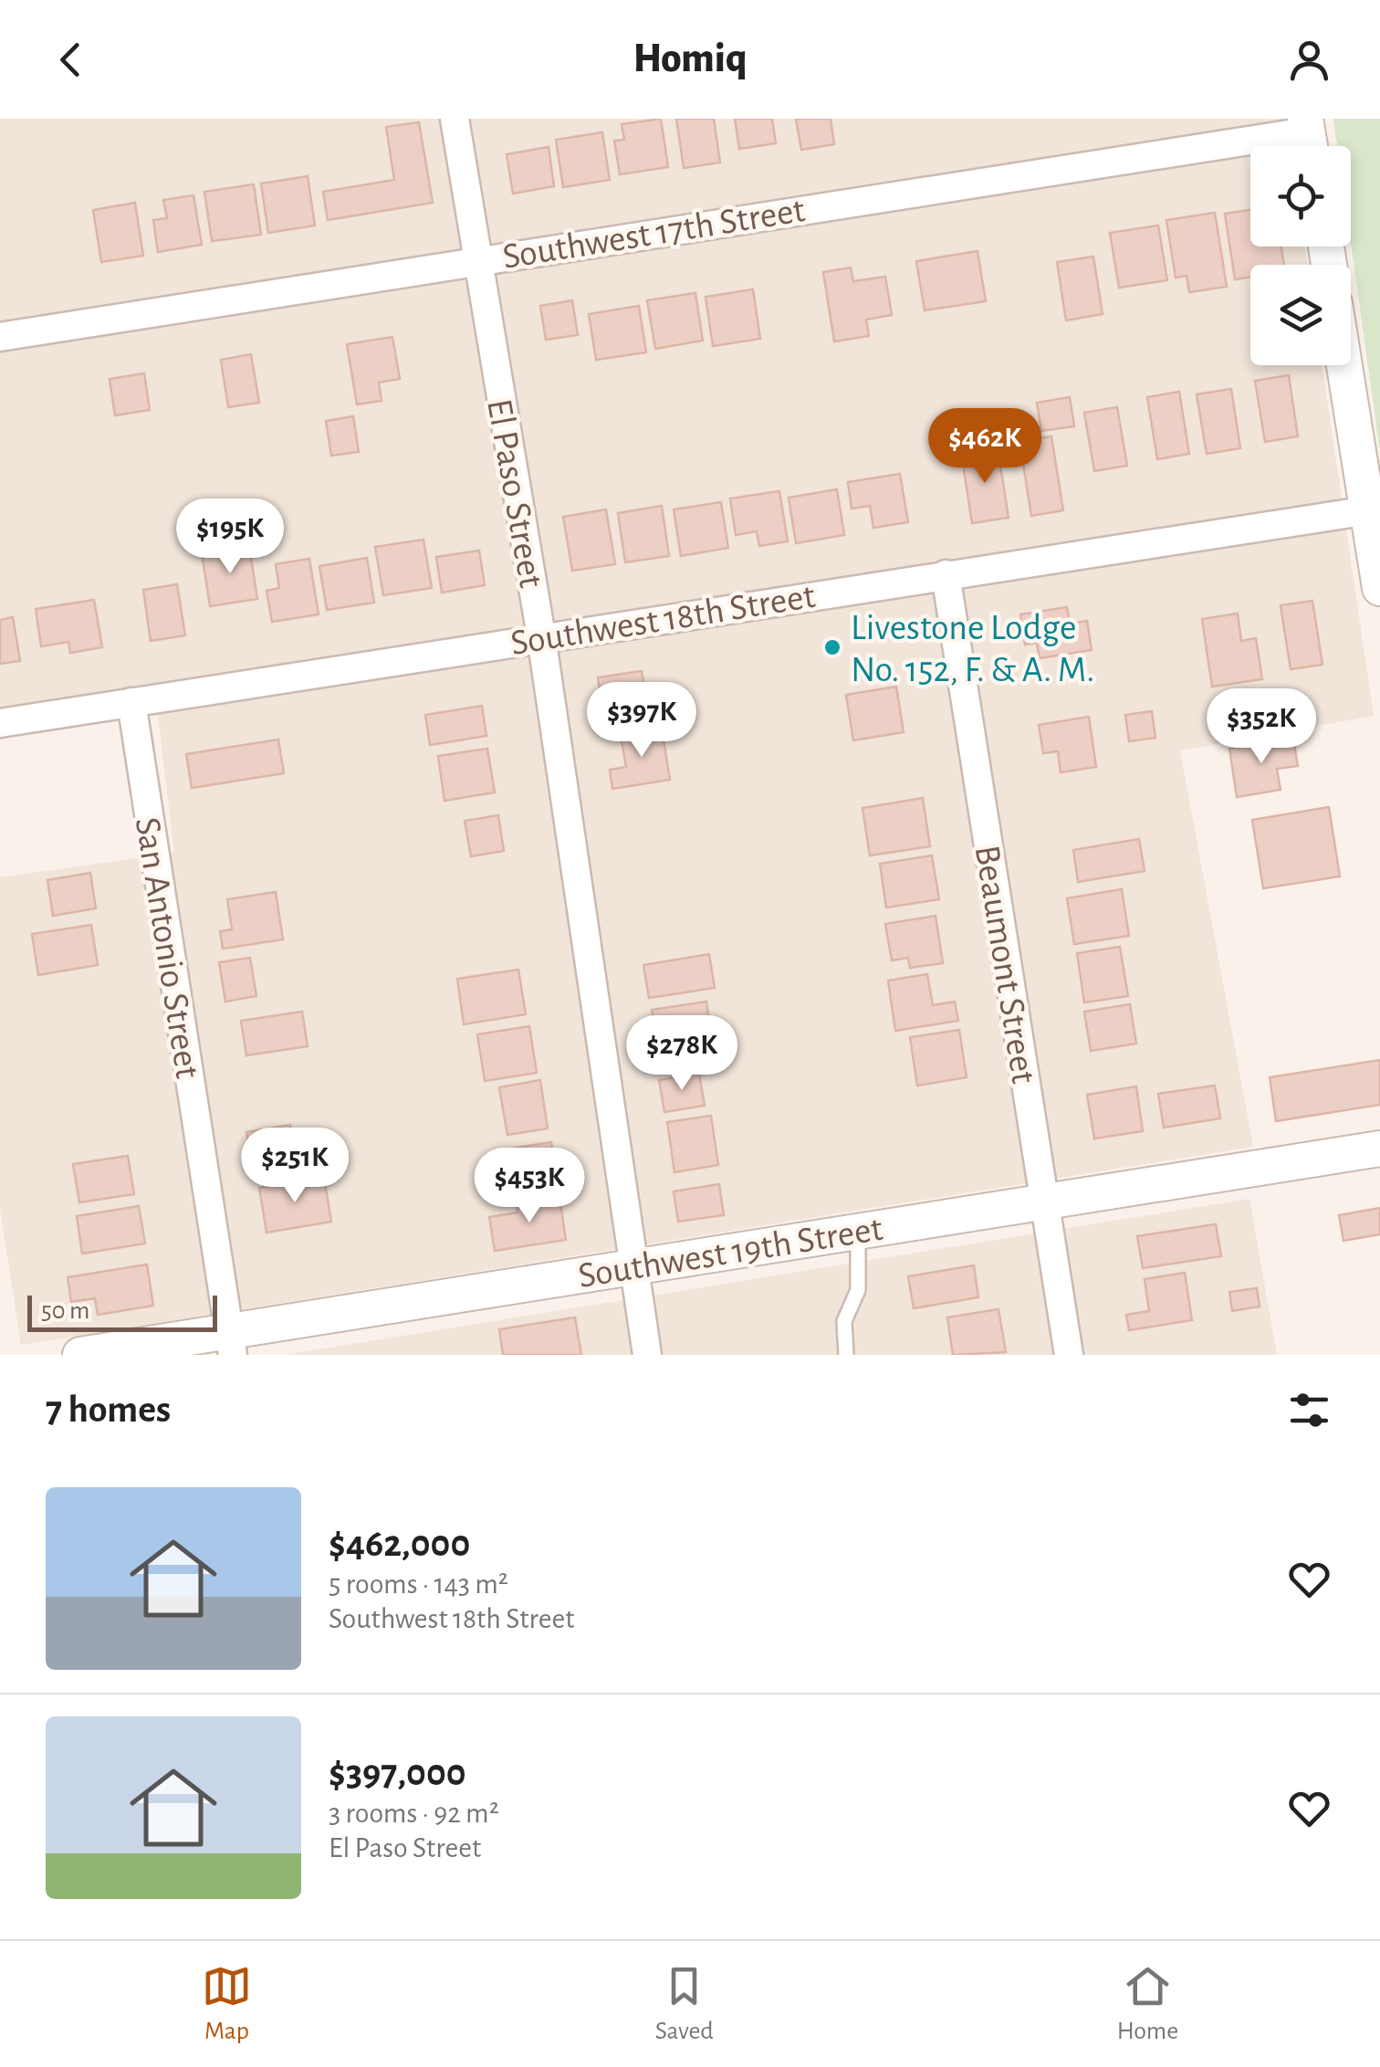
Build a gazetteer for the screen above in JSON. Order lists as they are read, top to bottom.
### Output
{
  "streets": {
    "street": [
      "Southwest 17th Street",
      "El Paso Street",
      "Southwest 18th Street",
      "San Antonio Street",
      "Beaumont Street",
      "Southwest 19th Street"
    ]
  },
  "crossings": [
    ["Southwest 17th Street", "El Paso Street"],
    ["El Paso Street", "Southwest 18th Street"],
    ["El Paso Street", "Southwest 19th Street"],
    ["Southwest 18th Street", "San Antonio Street"],
    ["Southwest 18th Street", "Beaumont Street"],
    ["San Antonio Street", "Southwest 19th Street"],
    ["Beaumont Street", "Southwest 19th Street"]
  ],
  "places": ["Livestone Lodge No. 152, F. & A. M."],
  "scale_bar": "50 m",
  "page": {
    "header": "Homiq",
    "price": [
      "$462K",
      "$195K",
      "$397K",
      "$352K",
      "$278K",
      "$251K",
      "$453K"
    ],
    "scale": "50 m",
    "heading": "7 homes",
    "list": [
      {
        "name": "$462,000",
        "note": "5 rooms · 143 m² · Southwest 18th Street"
      },
      {
        "name": "$397,000",
        "note": "3 rooms · 92 m² · El Paso Street"
      }
    ],
    "tabs": ["Map", "Saved", "Home"]
  }
}
